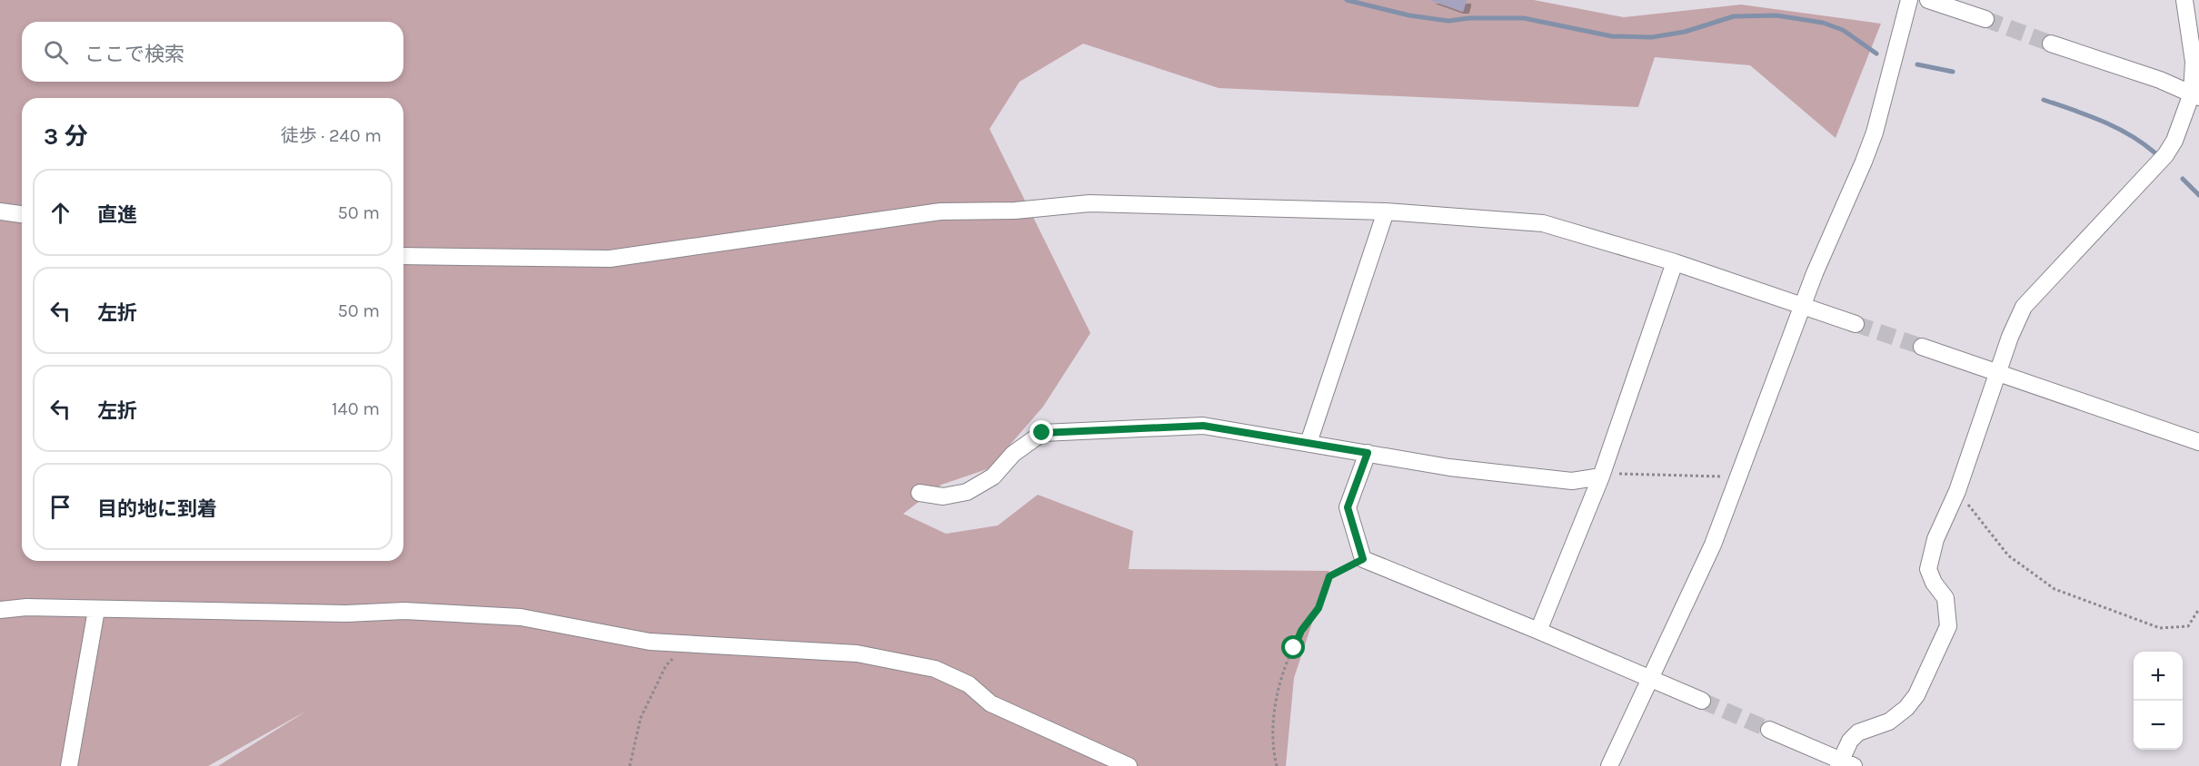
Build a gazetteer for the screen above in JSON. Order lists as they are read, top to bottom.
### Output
{
  "page": {
    "search": "ここで検索",
    "heading": ["3 分", "徒歩 · 240 m"],
    "list": [
      ["直進", "50 m"],
      ["左折", "50 m"],
      ["左折", "140 m"],
      "目的地に到着"
    ],
    "map_buttons": ["+", "−"]
  }
}
